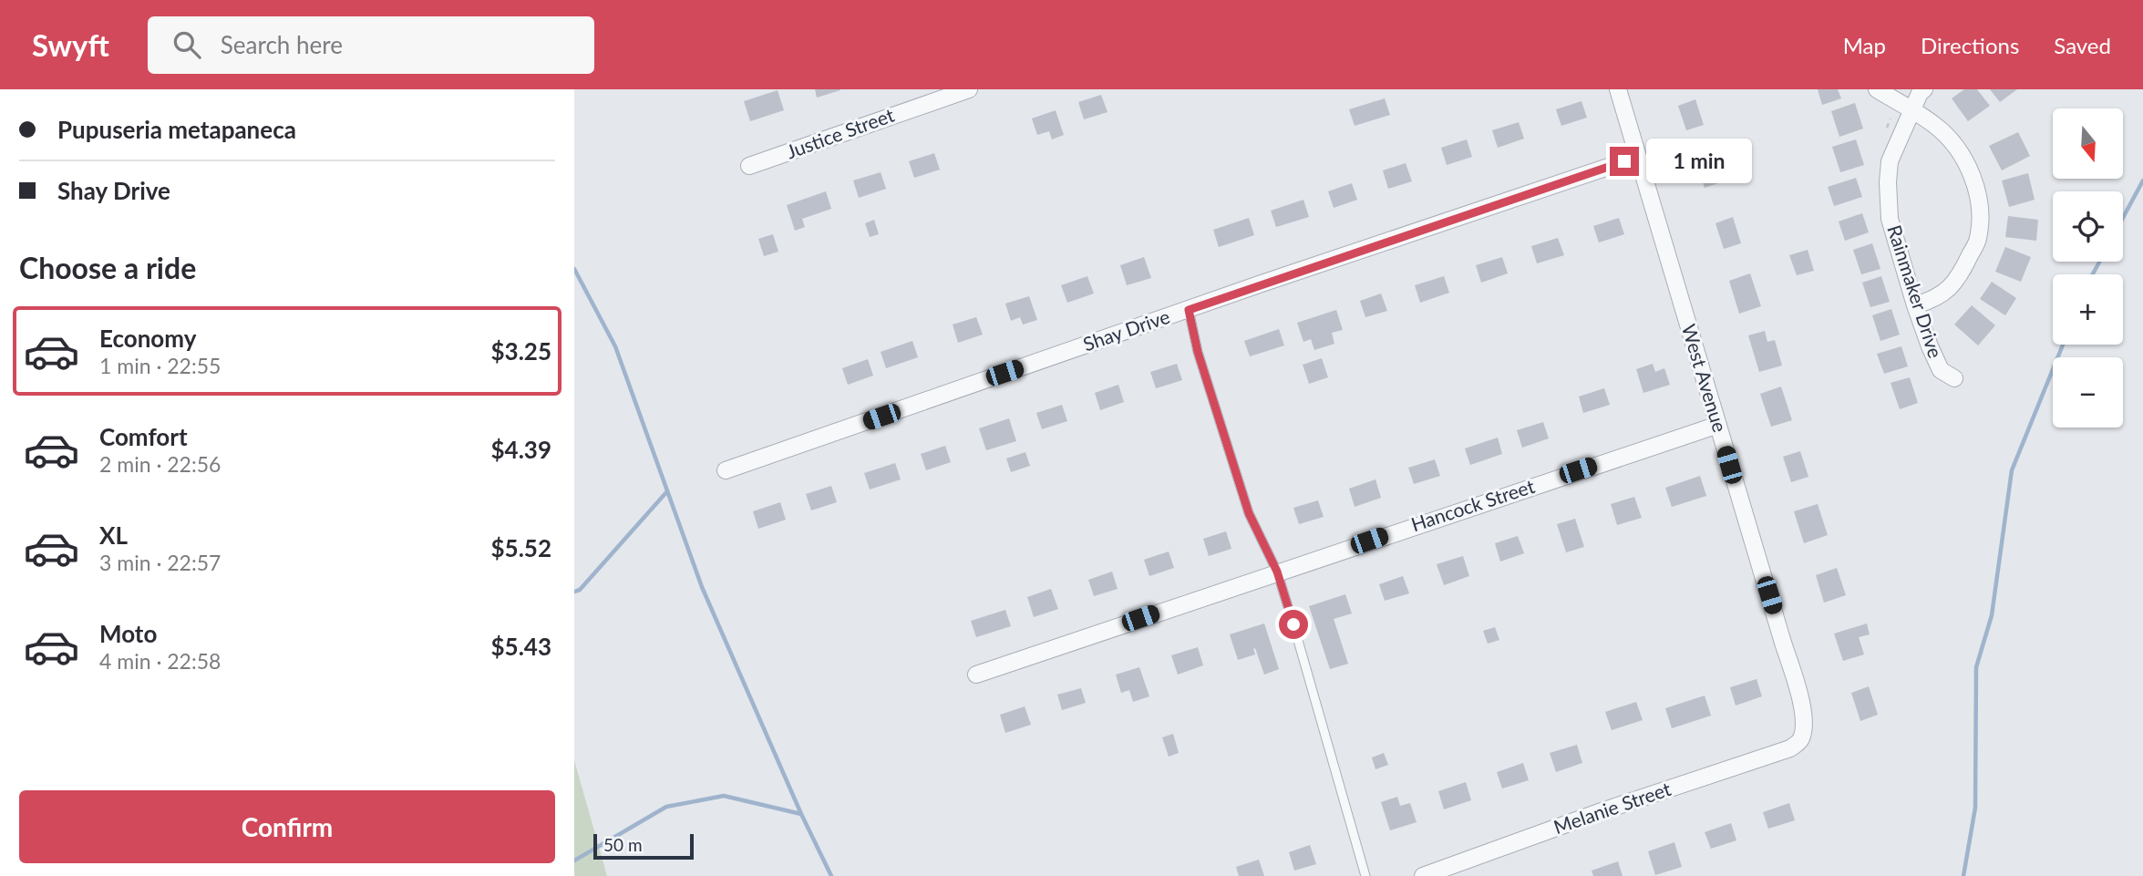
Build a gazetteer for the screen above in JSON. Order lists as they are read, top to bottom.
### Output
{
  "streets": {
    "street": [
      "Justice Street",
      "Rainmaker Drive",
      "Shay Drive",
      "West Avenue",
      "Hancock Street",
      "Melanie Street"
    ]
  },
  "crossings": [
    ["Shay Drive", "West Avenue"],
    ["West Avenue", "Hancock Street"],
    ["West Avenue", "Melanie Street"]
  ],
  "scale_bar": "50 m",
  "north": "bottom",
  "page": {
    "header": "Swyft",
    "search": "Search here",
    "nav": ["Map", "Directions", "Saved"],
    "banner": ["Pupuseria metapaneca", "Shay Drive"],
    "map_buttons": ["+", "−"],
    "bubble": "1 min",
    "heading": "Choose a ride",
    "list": [
      {
        "name": "Economy",
        "note": "1 min · 22:55",
        "value": "$3.25"
      },
      {
        "name": "Comfort",
        "note": "2 min · 22:56",
        "value": "$4.39"
      },
      {
        "name": "XL",
        "note": "3 min · 22:57",
        "value": "$5.52"
      },
      {
        "name": "Moto",
        "note": "4 min · 22:58",
        "value": "$5.43"
      }
    ],
    "buttons": "Confirm",
    "scale": "50 m"
  }
}
